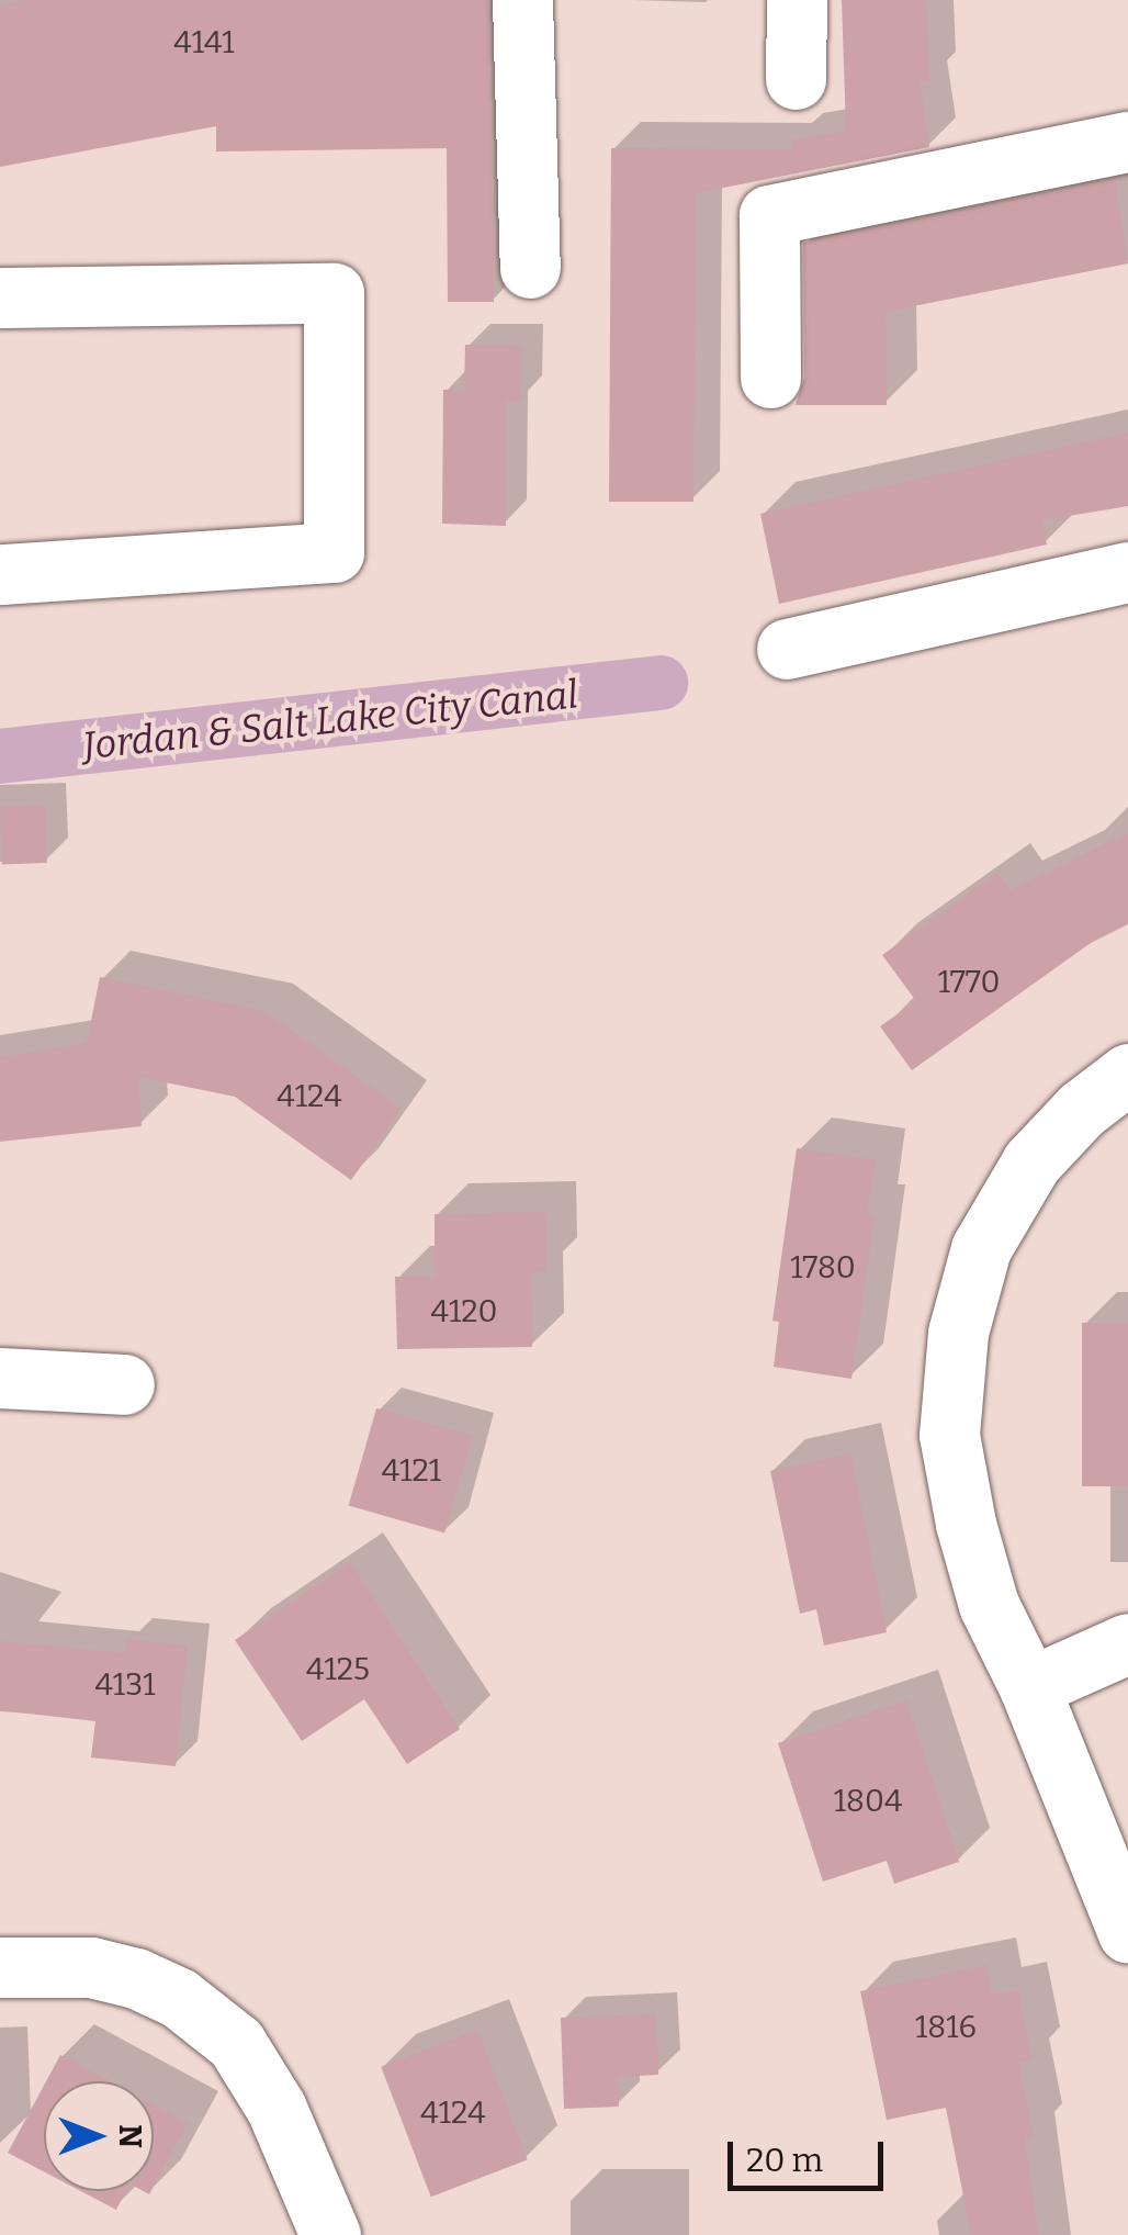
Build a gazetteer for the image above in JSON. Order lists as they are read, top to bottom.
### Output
{
  "water": ["Jordan & Salt Lake City Canal"],
  "house_numbers": [
    "4141",
    "1770",
    "4124",
    "1780",
    "4120",
    "4121",
    "4125",
    "4131",
    "1804",
    "1816",
    "4124"
  ],
  "scale_bar": "20 m",
  "north": "right"
}
